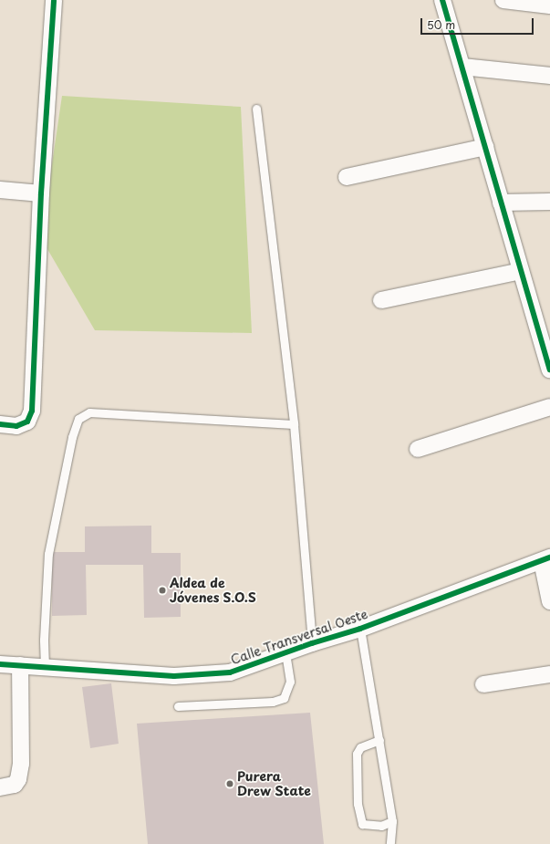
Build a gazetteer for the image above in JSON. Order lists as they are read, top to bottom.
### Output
{
  "streets": {
    "street": ["Calle Transversal Oeste"]
  },
  "places": ["Aldea de Jóvenes S.O.S", "Purera Drew State"],
  "scale_bar": "50 m"
}
